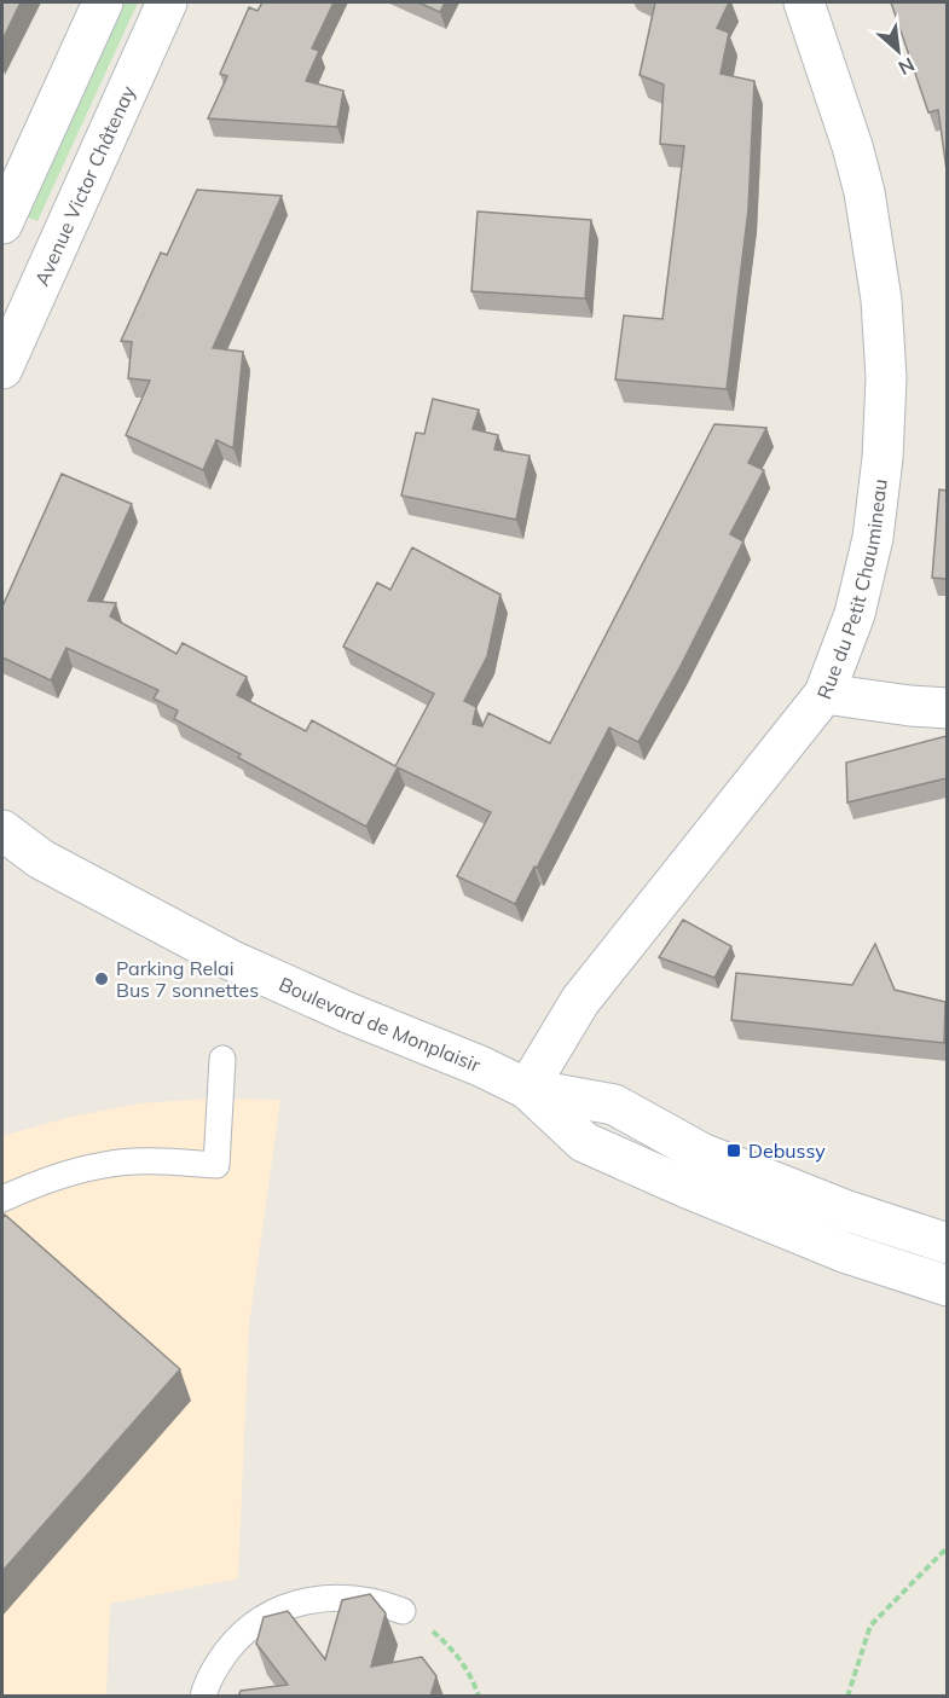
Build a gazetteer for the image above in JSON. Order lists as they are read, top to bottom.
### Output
{
  "streets": {
    "main road": ["Avenue Victor Châtenay", "Rue du Petit Chaumineau", "Boulevard de Monplaisir"]
  },
  "crossings": [
    ["Rue du Petit Chaumineau", "Boulevard de Monplaisir"]
  ],
  "places": {
    "other": ["Parking Relai Bus 7 sonnettes"],
    "transit": ["Debussy"]
  },
  "north": "bottom right"
}
